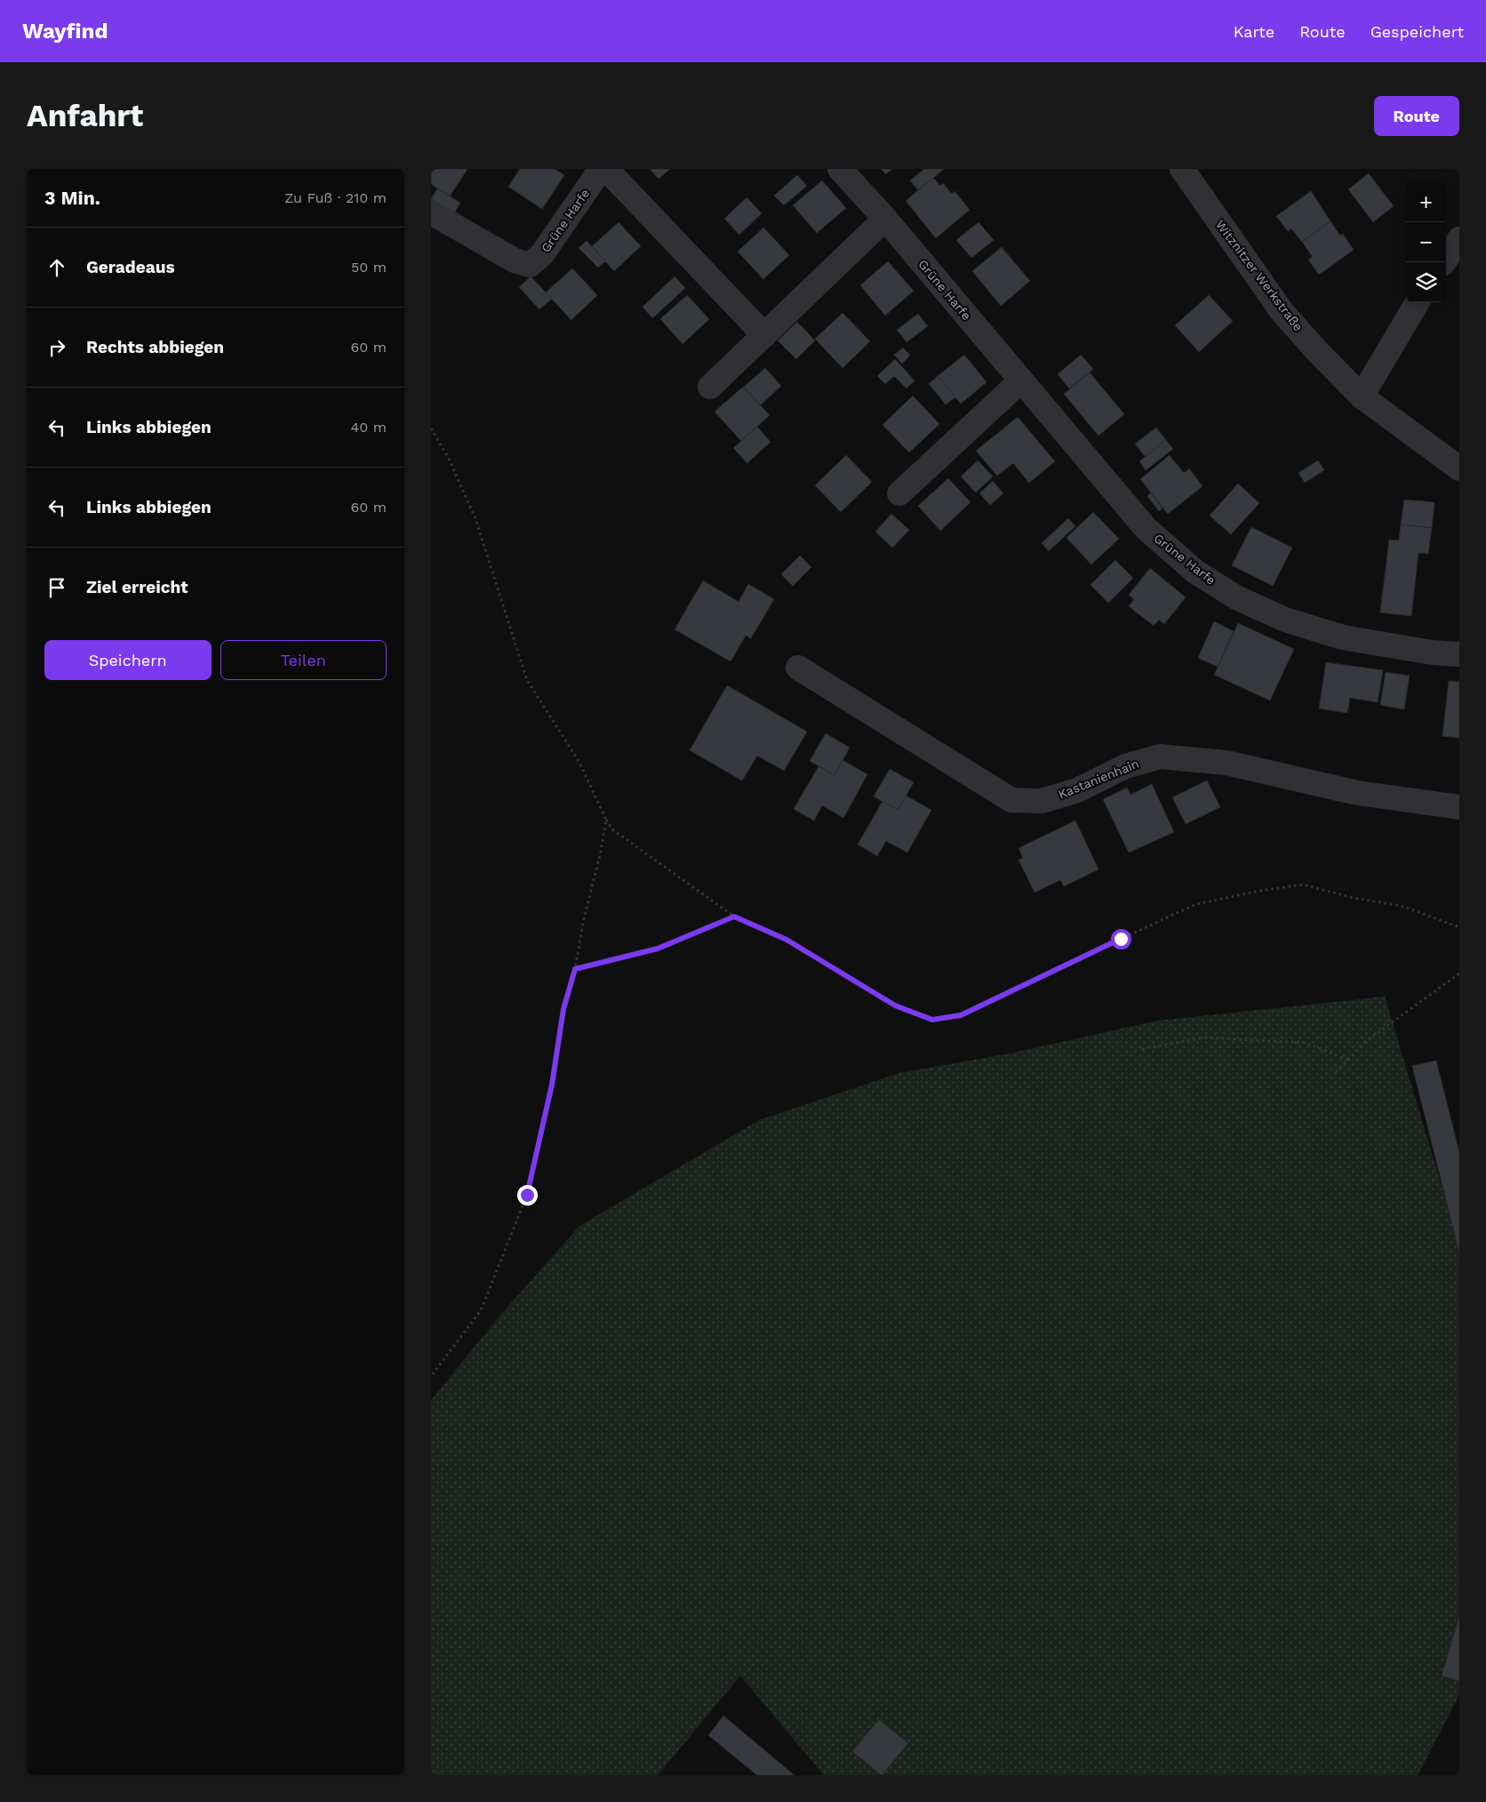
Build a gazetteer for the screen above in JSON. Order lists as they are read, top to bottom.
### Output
{
  "streets": {
    "street": ["Grüne Harfe", "Witznitzer Werkstraße", "Kastanienhain"]
  },
  "page": {
    "header": "Wayfind",
    "nav": ["Karte", "Route", "Gespeichert"],
    "buttons": [
      "Route",
      ["Speichern", "Teilen"]
    ],
    "title": "Anfahrt",
    "heading": ["3 Min.", "Zu Fuß · 210 m"],
    "map_buttons": ["+", "−"],
    "list": [
      ["Geradeaus", "50 m"],
      ["Rechts abbiegen", "60 m"],
      ["Links abbiegen", "40 m"],
      ["Links abbiegen", "60 m"],
      "Ziel erreicht"
    ]
  }
}
